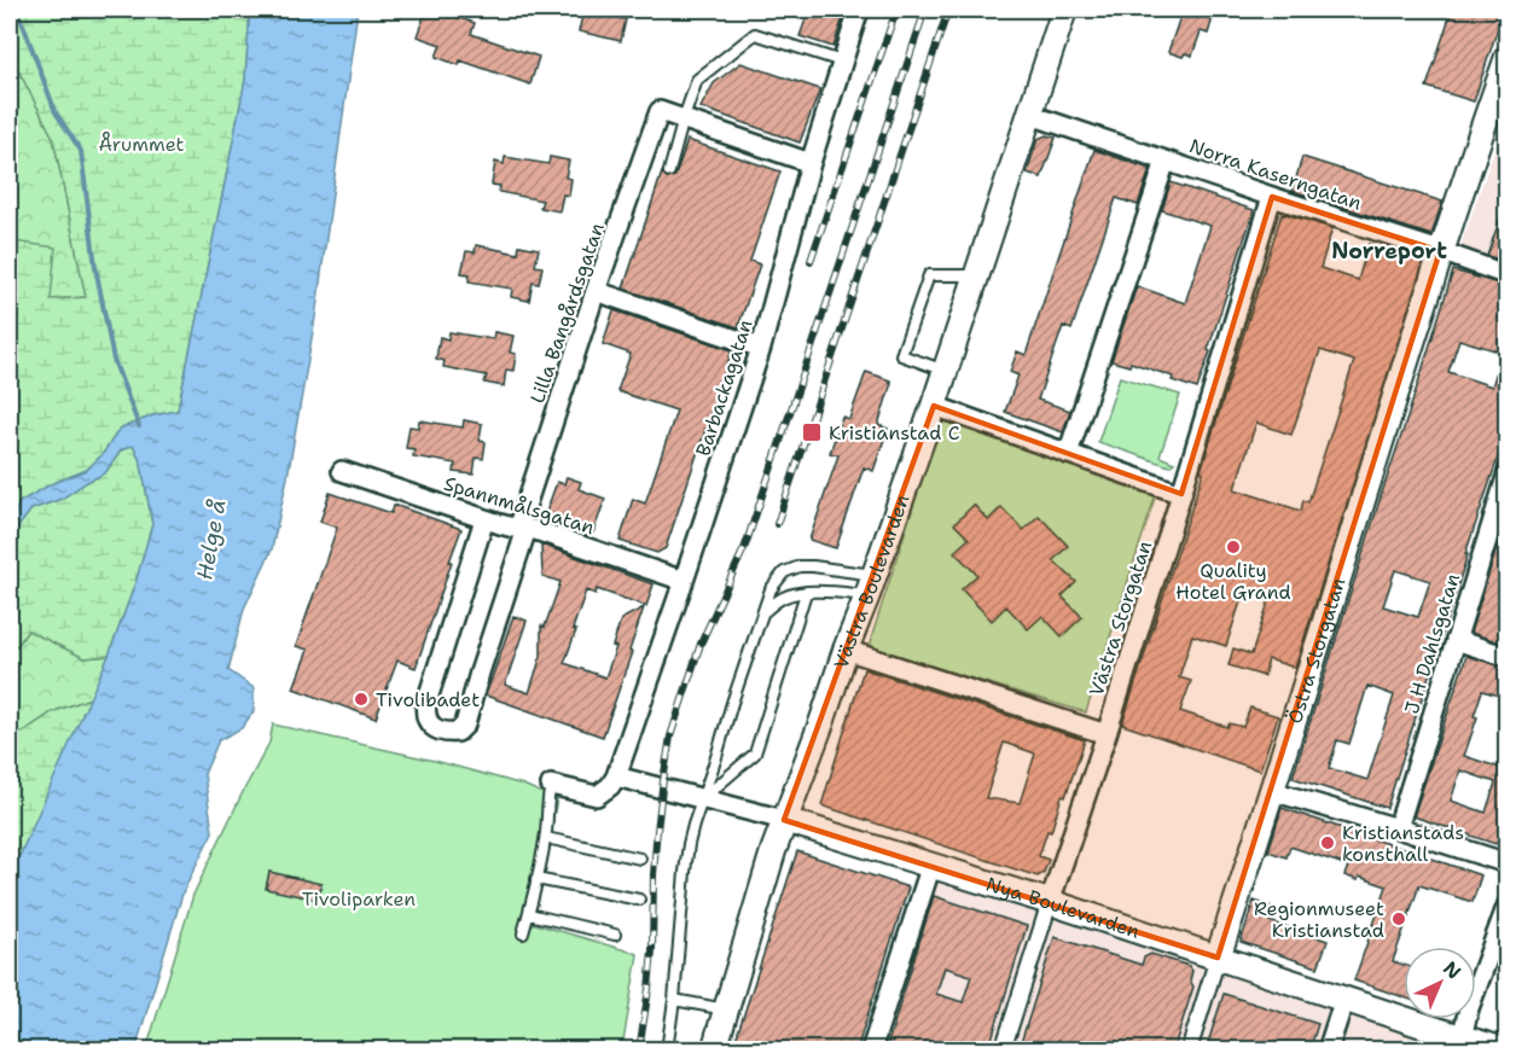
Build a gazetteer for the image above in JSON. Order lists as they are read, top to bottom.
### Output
{
  "streets": {
    "street": [
      "Norra Kaserngatan",
      "Lilla Bangårdsgatan",
      "Barbackagatan",
      "Spannmålsgatan",
      "Västra Boulevarden",
      "Västra Storgatan",
      "J H Dahlsgatan",
      "Östra Storgatan",
      "Nya Boulevarden"
    ]
  },
  "crossings": [
    ["Norra Kaserngatan", "Västra Boulevarden"],
    ["Norra Kaserngatan", "Västra Storgatan"],
    ["Norra Kaserngatan", "Östra Storgatan"],
    ["Lilla Bangårdsgatan", "Spannmålsgatan"],
    ["Barbackagatan", "Spannmålsgatan"],
    ["Barbackagatan", "Nya Boulevarden"],
    ["Västra Boulevarden", "Nya Boulevarden"],
    ["Västra Storgatan", "Nya Boulevarden"],
    ["Östra Storgatan", "Nya Boulevarden"]
  ],
  "districts": ["Norreport"],
  "water": ["Helge å"],
  "parks": ["Årummet", "Tivoliparken"],
  "places": {
    "transit": ["Kristianstad C"],
    "other": [
      "Quality Hotel Grand",
      "Tivolibadet",
      "Kristianstads konsthall",
      "Regionmuseet Kristianstad"
    ]
  },
  "north": "top right"
}
